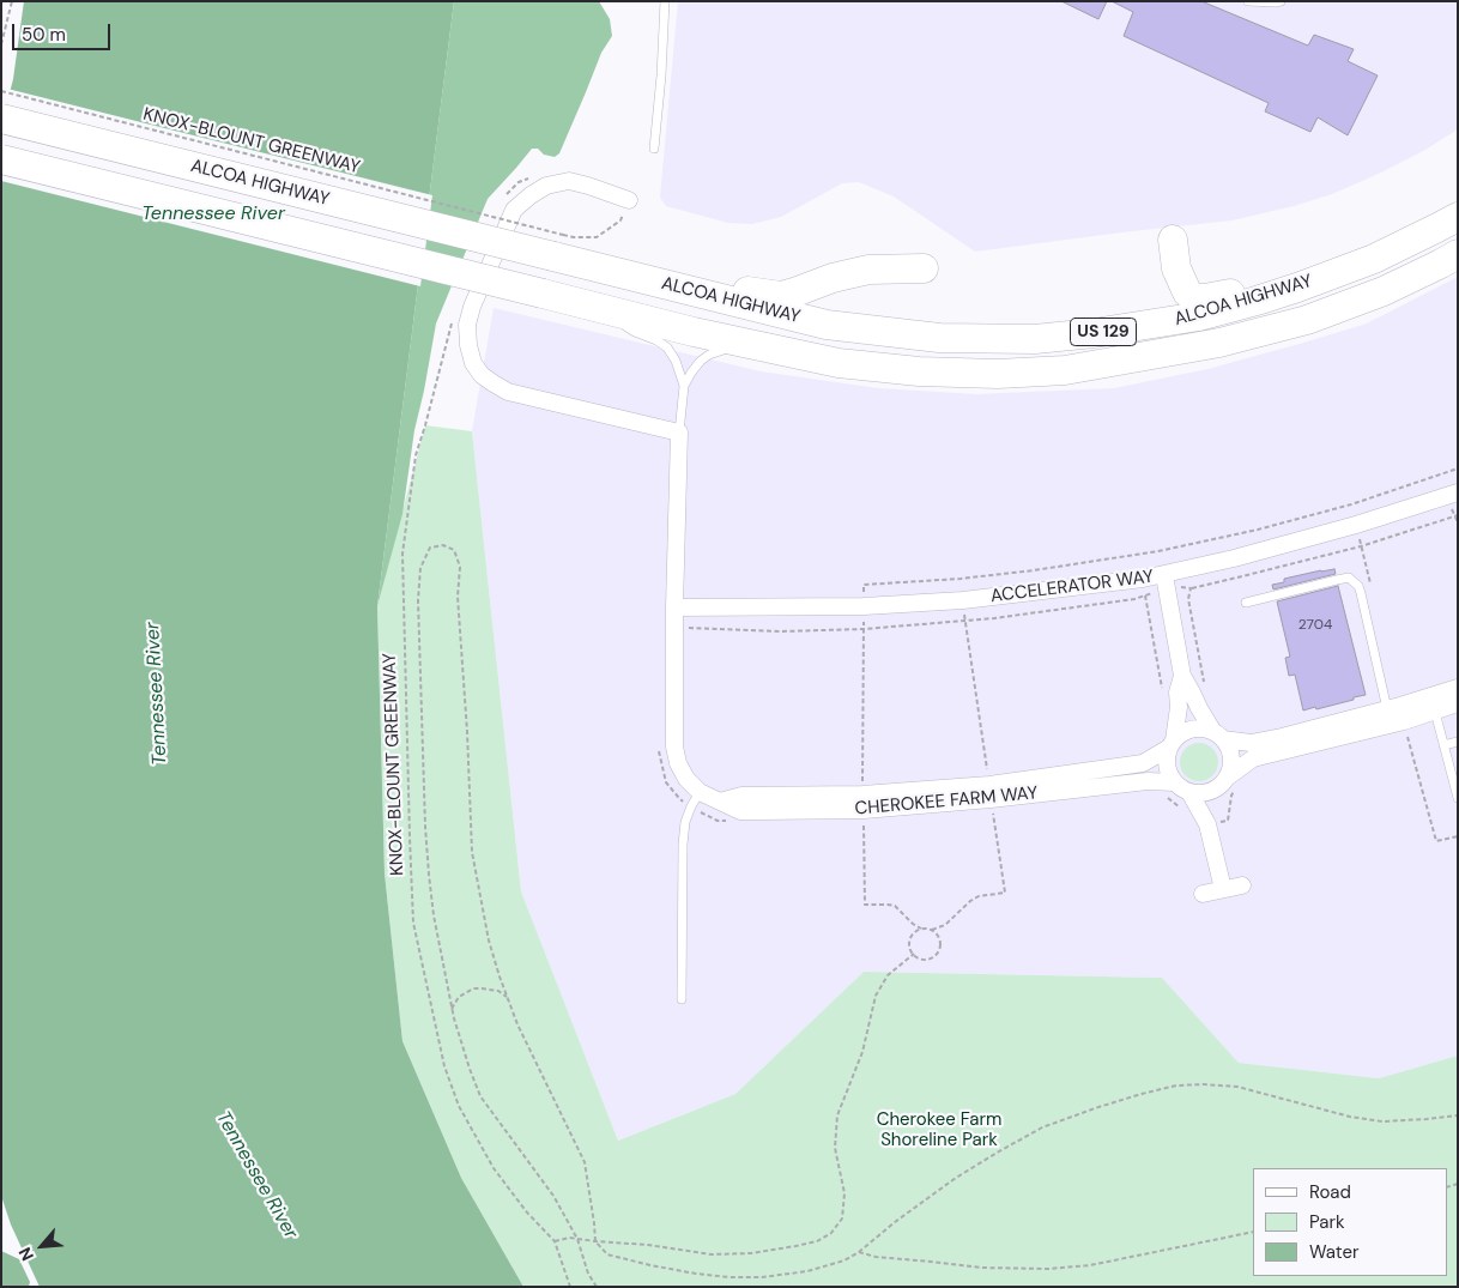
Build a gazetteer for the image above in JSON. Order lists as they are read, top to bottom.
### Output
{
  "streets": {
    "highway": ["ALCOA HIGHWAY", "US 129"],
    "street": ["ACCELERATOR WAY", "CHEROKEE FARM WAY"],
    "path": ["KNOX-BLOUNT GREENWAY"]
  },
  "crossings": [
    ["KNOX-BLOUNT GREENWAY", "ALCOA HIGHWAY"],
    ["ALCOA HIGHWAY", "CHEROKEE FARM WAY"],
    ["ACCELERATOR WAY", "CHEROKEE FARM WAY"]
  ],
  "water": ["Tennessee River"],
  "parks": ["Cherokee Farm Shoreline Park"],
  "house_numbers": ["2704"],
  "legend": ["Road", "Park", "Water"],
  "scale_bar": "50 m",
  "north": "bottom left"
}
